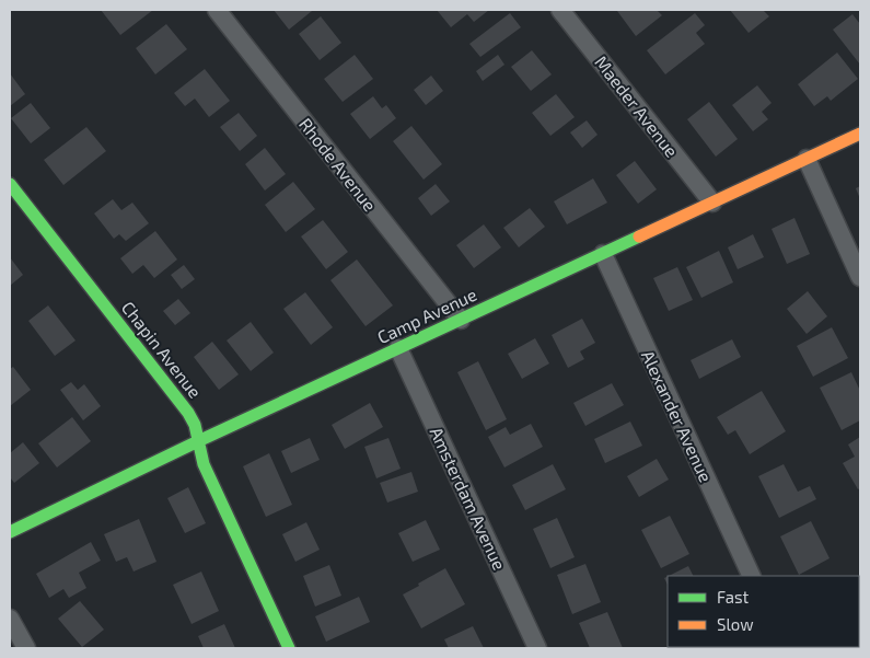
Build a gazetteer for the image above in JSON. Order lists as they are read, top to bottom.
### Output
{
  "streets": {
    "street": [
      "Maeder Avenue",
      "Rhode Avenue",
      "Camp Avenue",
      "Chapin Avenue",
      "Alexander Avenue",
      "Amsterdam Avenue"
    ]
  },
  "crossings": [
    ["Maeder Avenue", "Camp Avenue"],
    ["Rhode Avenue", "Camp Avenue"],
    ["Camp Avenue", "Chapin Avenue"],
    ["Camp Avenue", "Alexander Avenue"],
    ["Camp Avenue", "Amsterdam Avenue"]
  ],
  "legend": ["Fast", "Slow"]
}
